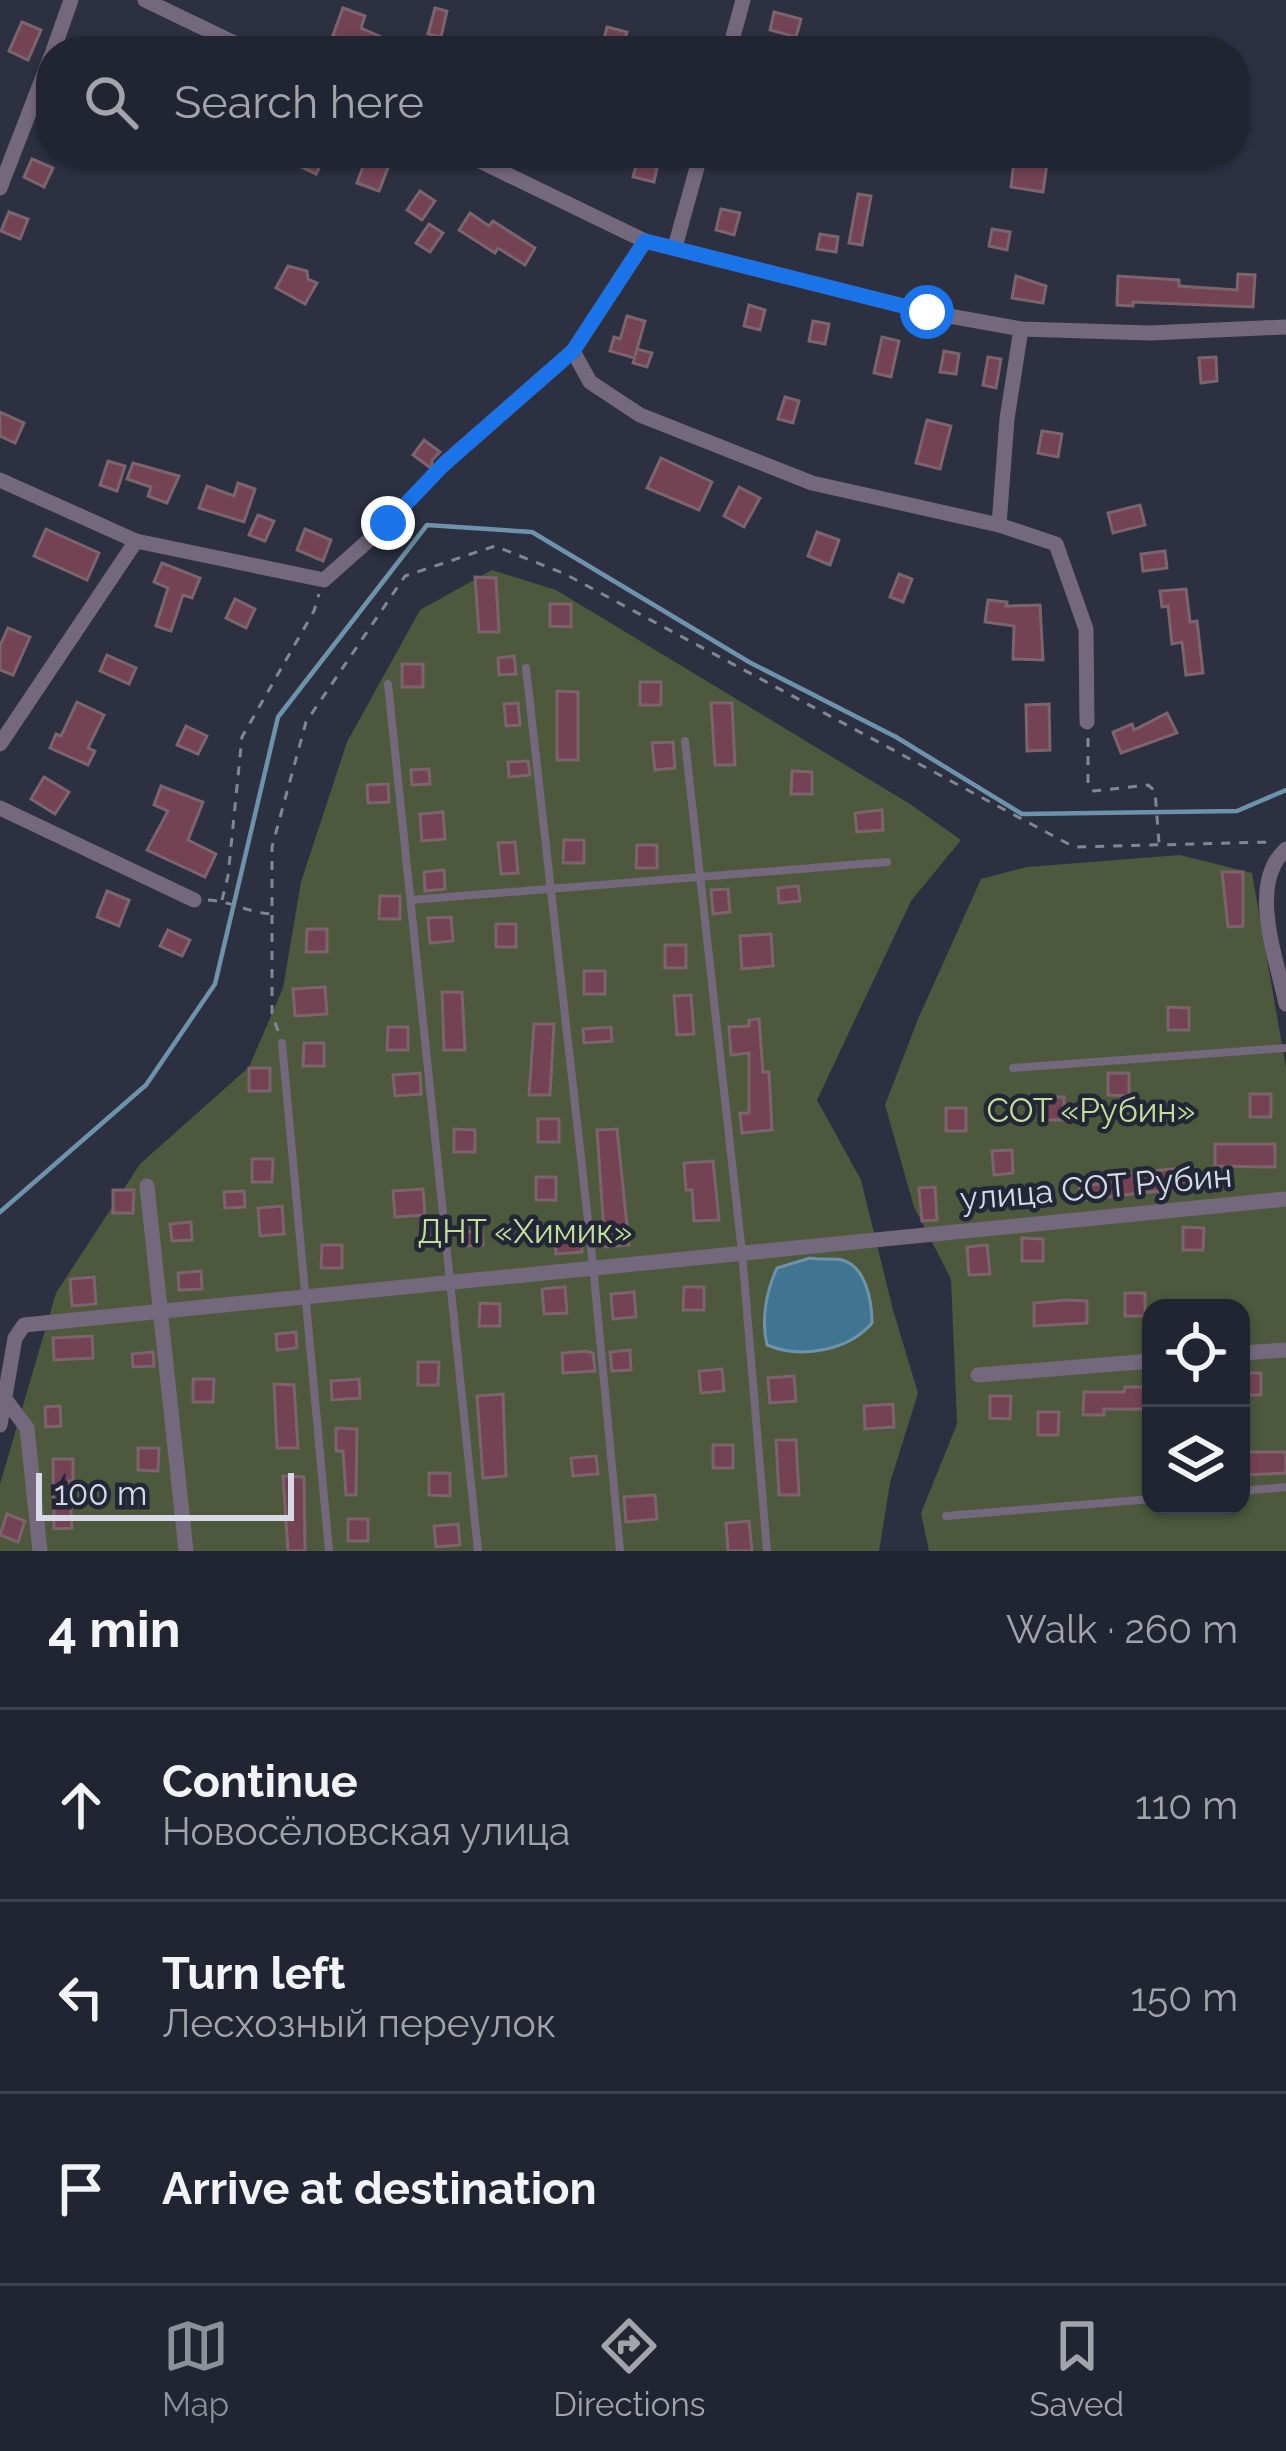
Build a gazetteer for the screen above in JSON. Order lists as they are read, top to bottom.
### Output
{
  "streets": {
    "street": ["улица СОТ Рубин"]
  },
  "parks": ["СОТ «Рубин»", "ДНТ «Химик»"],
  "scale_bar": "100 m",
  "page": {
    "search": "Search here",
    "scale": "100 m",
    "heading": ["4 min", "Walk · 260 m"],
    "list": [
      ["Continue", "Новосёловская улица", "110 m"],
      ["Turn left", "Лесхозный переулок", "150 m"],
      "Arrive at destination"
    ],
    "nav": ["Map", "Directions", "Saved"]
  }
}
